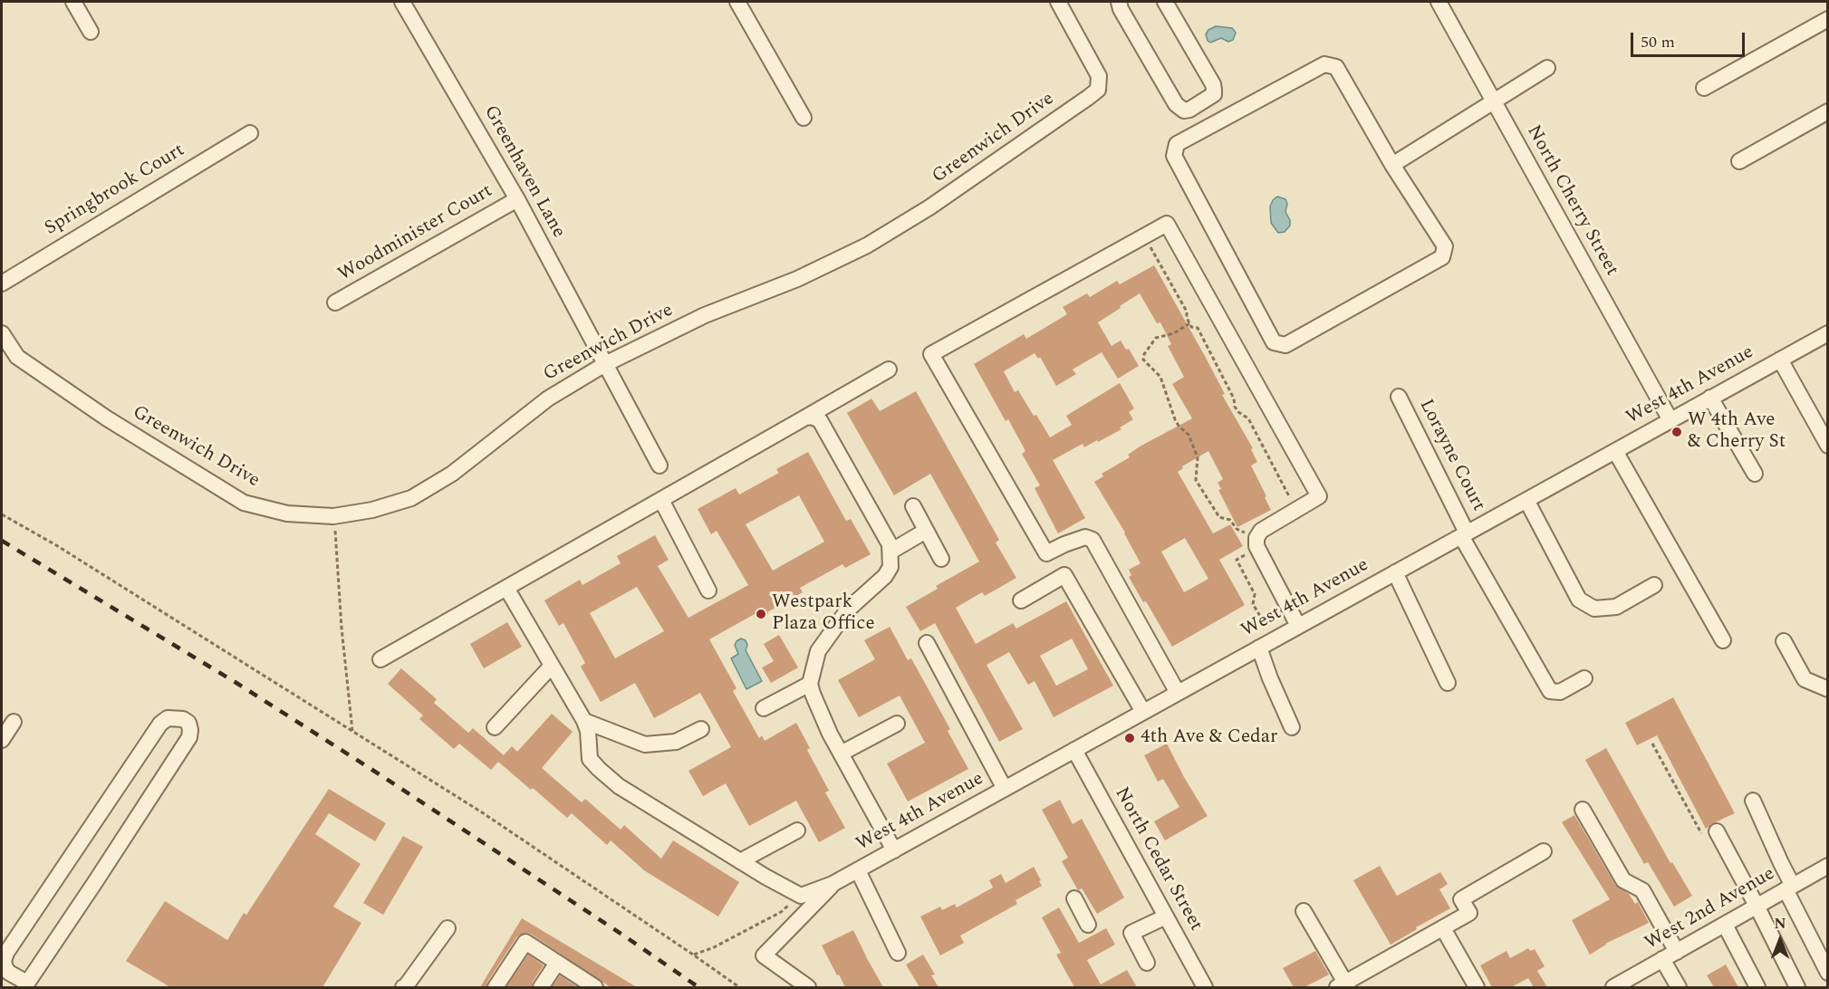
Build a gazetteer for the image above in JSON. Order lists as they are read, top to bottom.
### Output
{
  "streets": {
    "street": [
      "Greenwich Drive",
      "Greenhaven Lane",
      "Springbrook Court",
      "North Cherry Street",
      "Woodminister Court",
      "West 4th Avenue",
      "Lorayne Court",
      "North Cedar Street",
      "West 2nd Avenue"
    ]
  },
  "crossings": [
    ["Greenwich Drive", "Greenhaven Lane"],
    ["Greenhaven Lane", "Woodminister Court"],
    ["North Cherry Street", "West 4th Avenue"],
    ["West 4th Avenue", "Lorayne Court"],
    ["West 4th Avenue", "North Cedar Street"]
  ],
  "places": ["W 4th Ave & Cherry St", "Westpark Plaza Office", "4th Ave & Cedar"],
  "scale_bar": "50 m",
  "north": "top"
}
